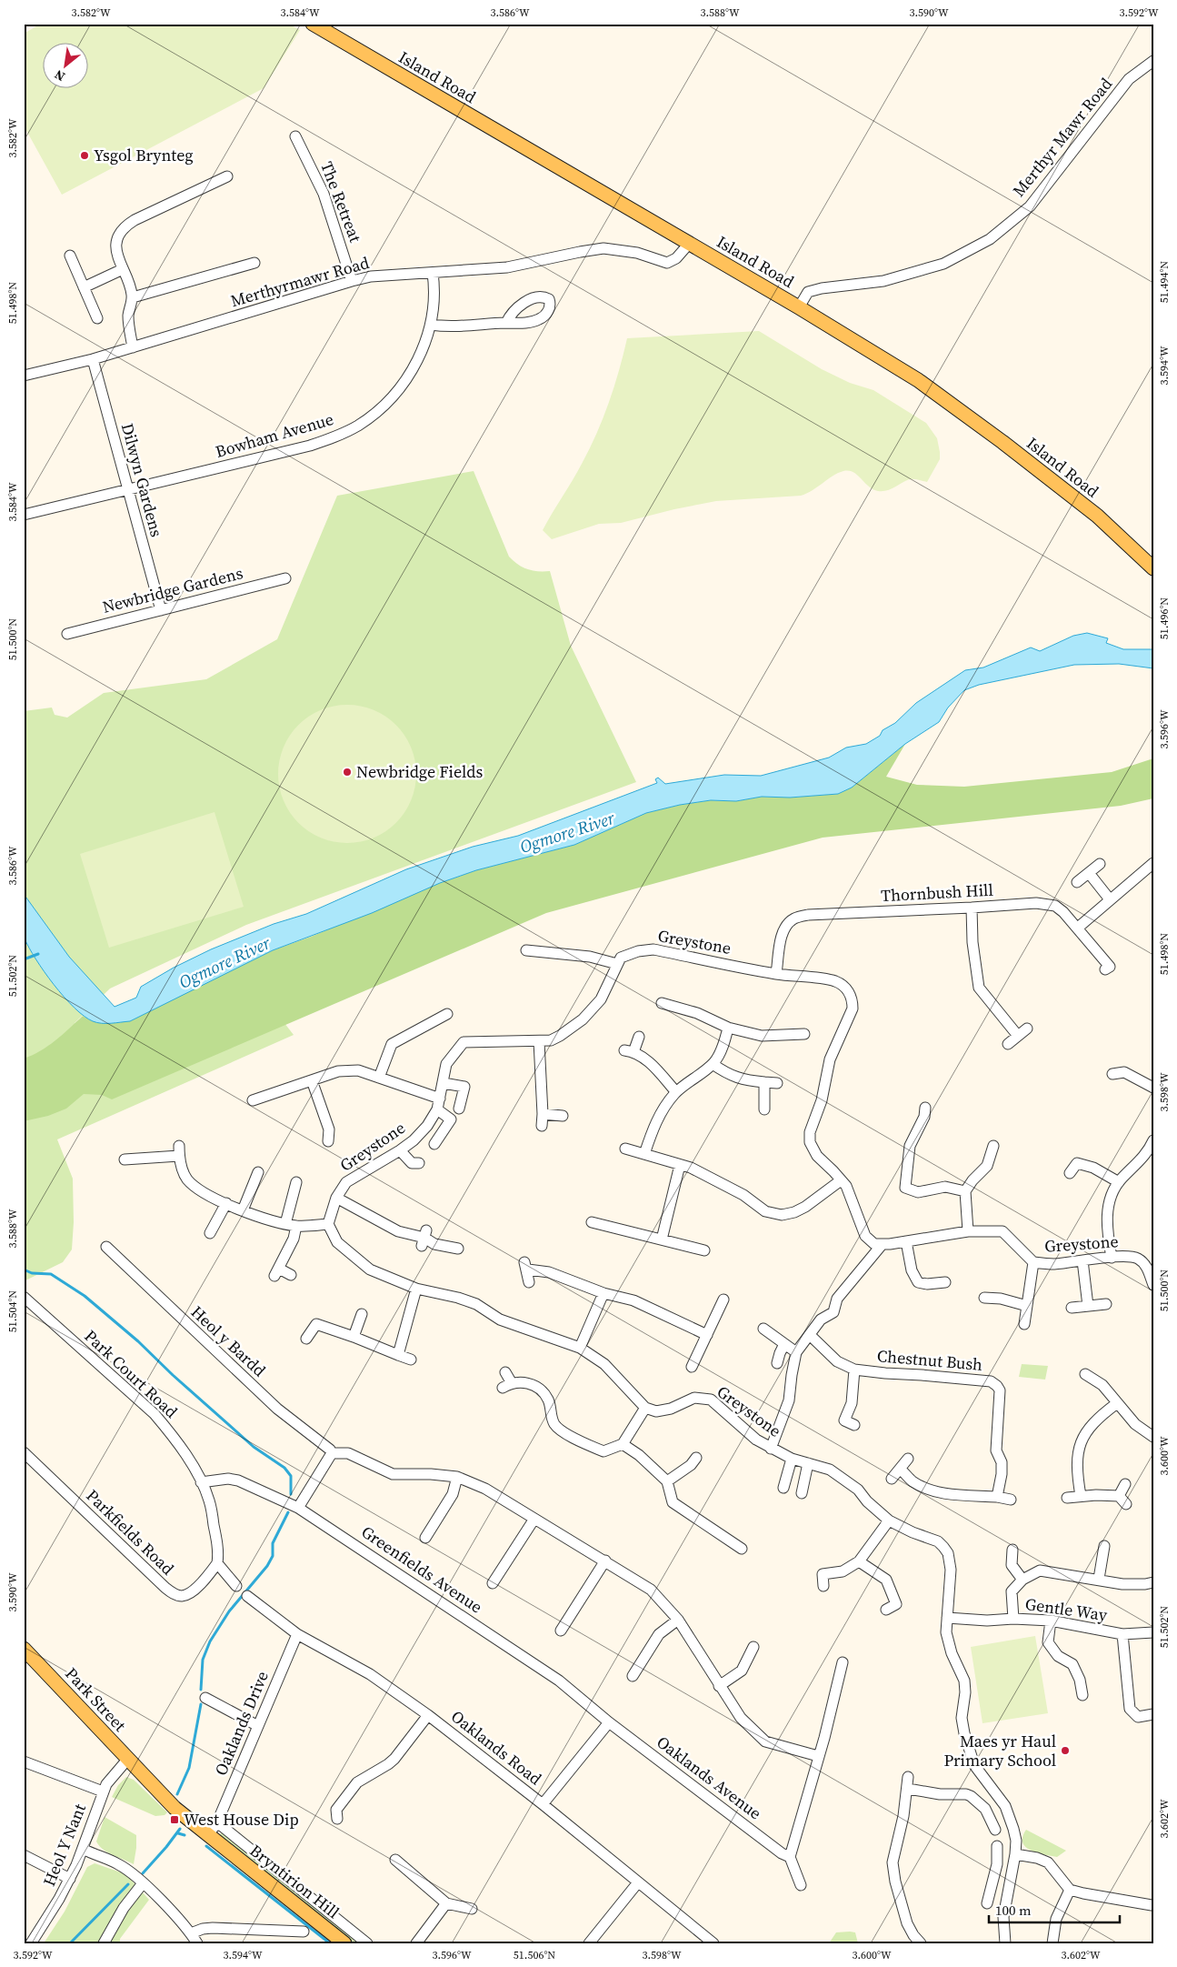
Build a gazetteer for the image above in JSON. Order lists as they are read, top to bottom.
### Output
{
  "streets": {
    "main road": ["Island Road", "Park Street", "Bryntirion Hill"],
    "street": [
      "Merthyr Mawr Road",
      "The Retreat",
      "Merthyrmawr Road",
      "Bowham Avenue",
      "Dilwyn Gardens",
      "Newbridge Gardens",
      "Thornbush Hill",
      "Greystone",
      "Heol y Bardd",
      "Chestnut Bush",
      "Park Court Road",
      "Parkfields Road",
      "Greenfields Avenue",
      "Gentle Way",
      "Oaklands Drive",
      "Oaklands Road",
      "Oaklands Avenue",
      "Heol Y Nant"
    ]
  },
  "crossings": [
    ["Island Road", "Merthyr Mawr Road"],
    ["Island Road", "Merthyrmawr Road"],
    ["The Retreat", "Merthyrmawr Road"],
    ["Merthyrmawr Road", "Bowham Avenue"],
    ["Merthyrmawr Road", "Dilwyn Gardens"],
    ["Bowham Avenue", "Dilwyn Gardens"],
    ["Dilwyn Gardens", "Newbridge Gardens"],
    ["Thornbush Hill", "Greystone"],
    ["Greystone", "Gentle Way"],
    ["Park Court Road", "Parkfields Road"],
    ["Park Court Road", "Greenfields Avenue"],
    ["Greenfields Avenue", "Oaklands Avenue"],
    ["Park Street", "Heol Y Nant"],
    ["Park Street", "Bryntirion Hill"],
    ["Oaklands Drive", "Oaklands Road"],
    ["Oaklands Drive", "Bryntirion Hill"]
  ],
  "water": ["Ogmore River"],
  "places": {
    "other": ["Ysgol Brynteg", "Newbridge Fields", "Maes yr Haul Primary School"],
    "transit": ["West House Dip"]
  },
  "scale_bar": "100 m",
  "north": "bottom left",
  "coordinates": [
    "3.582°W",
    "3.584°W",
    "3.586°W",
    "3.588°W",
    "3.590°W",
    "3.592°W",
    "51.494°N",
    "51.498°N",
    "3.594°W",
    "51.496°N",
    "51.500°N",
    "3.596°W",
    "51.502°N",
    "3.598°W",
    "51.504°N",
    "3.600°W",
    "3.602°W",
    "51.506°N"
  ]
}
